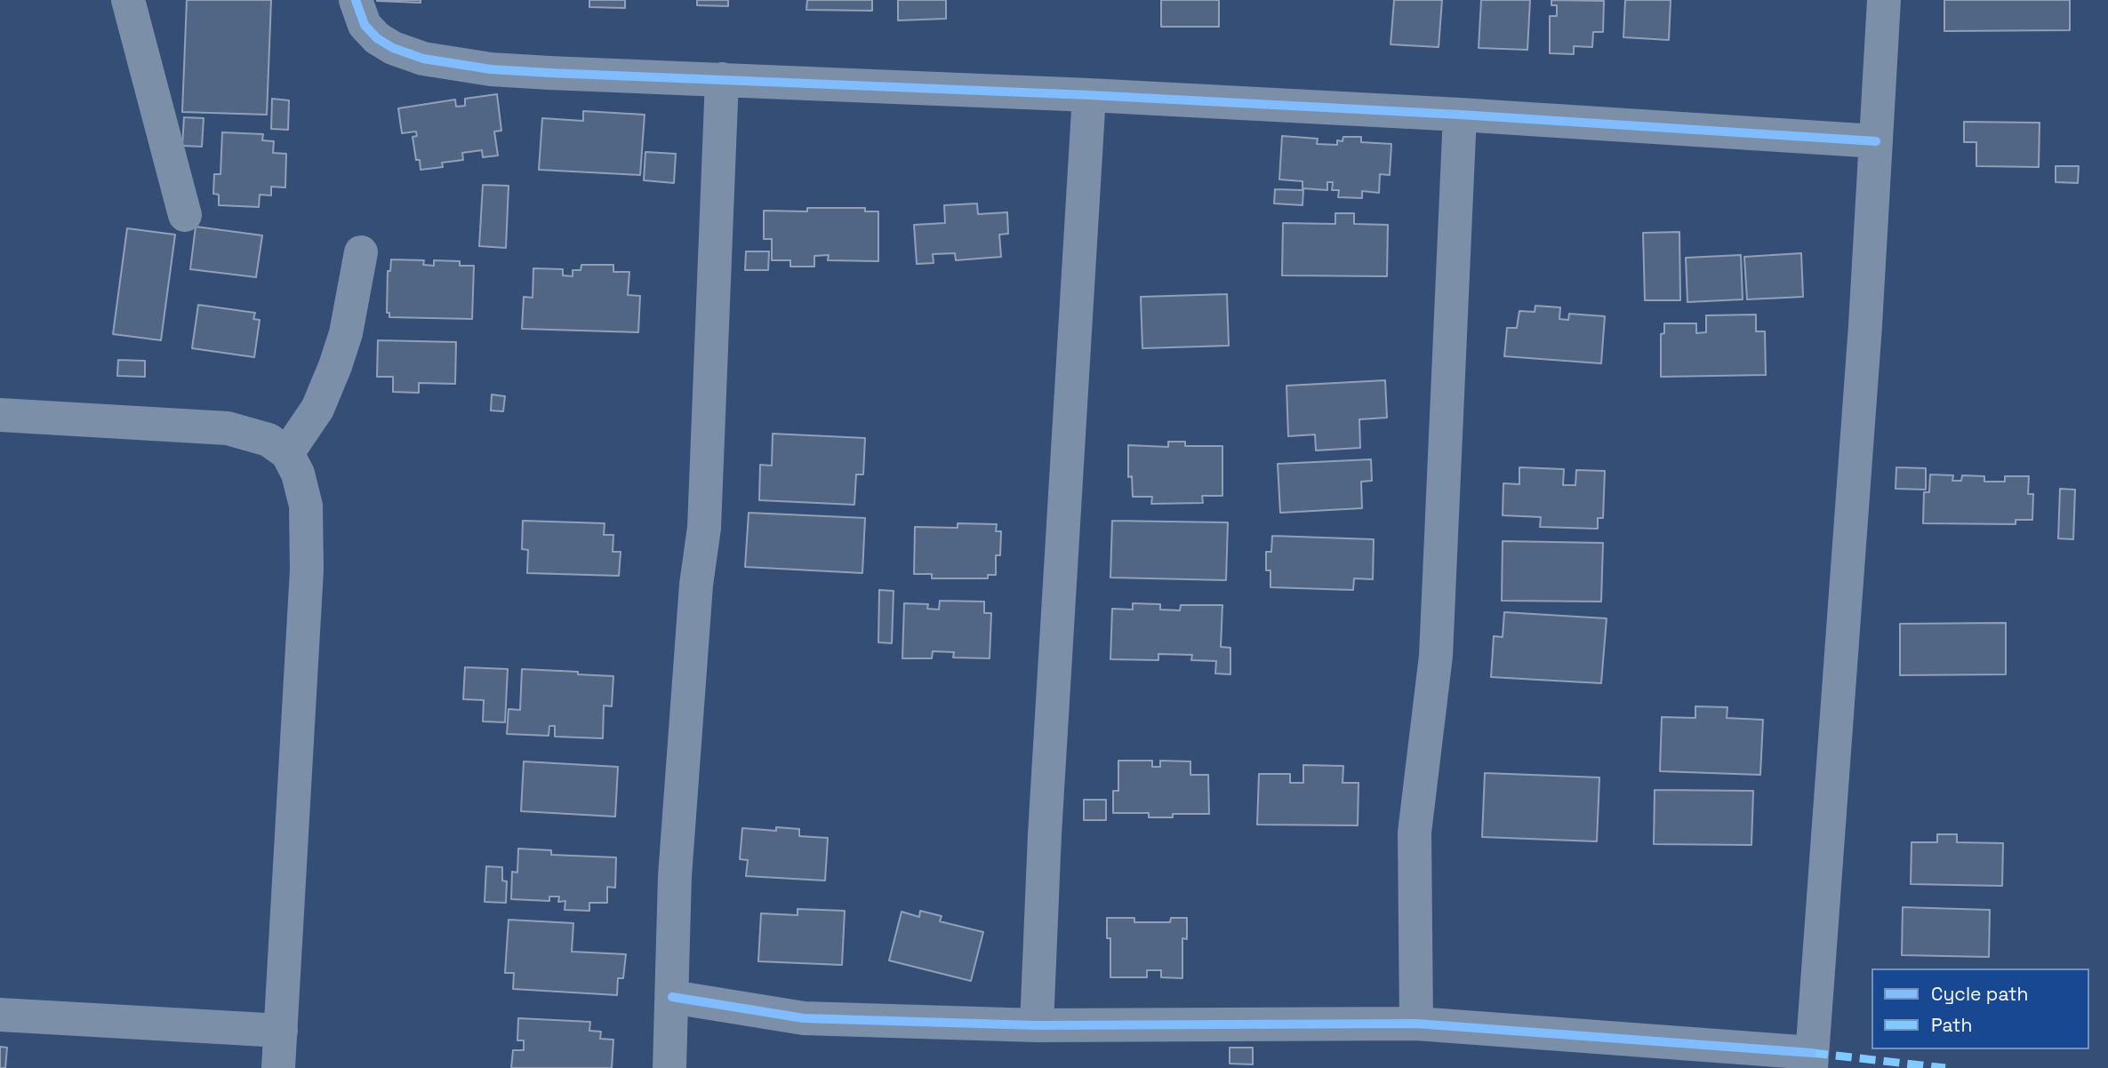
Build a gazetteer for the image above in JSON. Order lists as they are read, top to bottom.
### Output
{
  "legend": ["Cycle path", "Path"]
}
